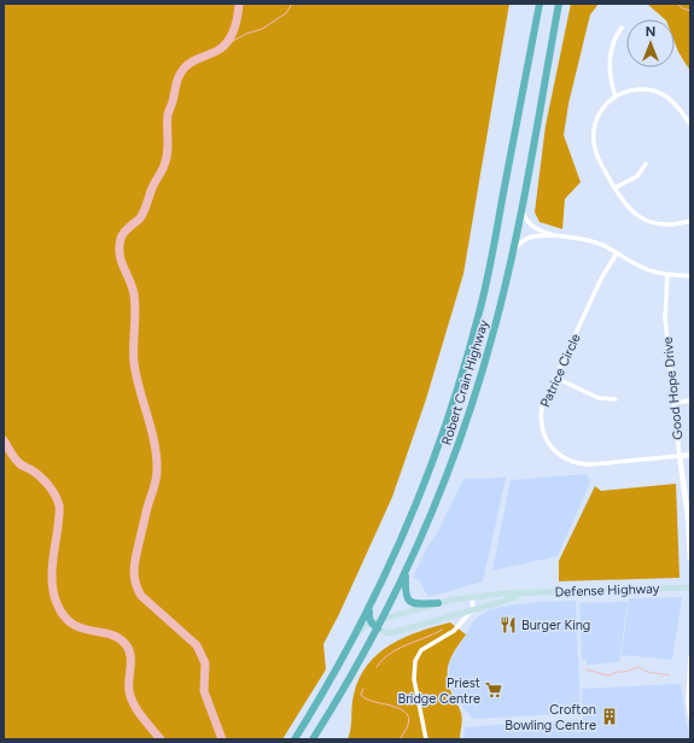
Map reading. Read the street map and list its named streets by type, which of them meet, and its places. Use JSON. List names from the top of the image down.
{
  "streets": {
    "highway": ["Robert Crain Highway"],
    "main road": ["Defense Highway"],
    "street": ["Patrice Circle", "Good Hope Drive"]
  },
  "crossings": [
    ["Patrice Circle", "Good Hope Drive"],
    ["Robert Crain Highway", "Defense Highway"]
  ],
  "places": {
    "restaurant": ["Burger King"],
    "supermarket": ["Priest Bridge Centre"],
    "building": ["Crofton Bowling Centre"]
  },
  "north": "top"
}
